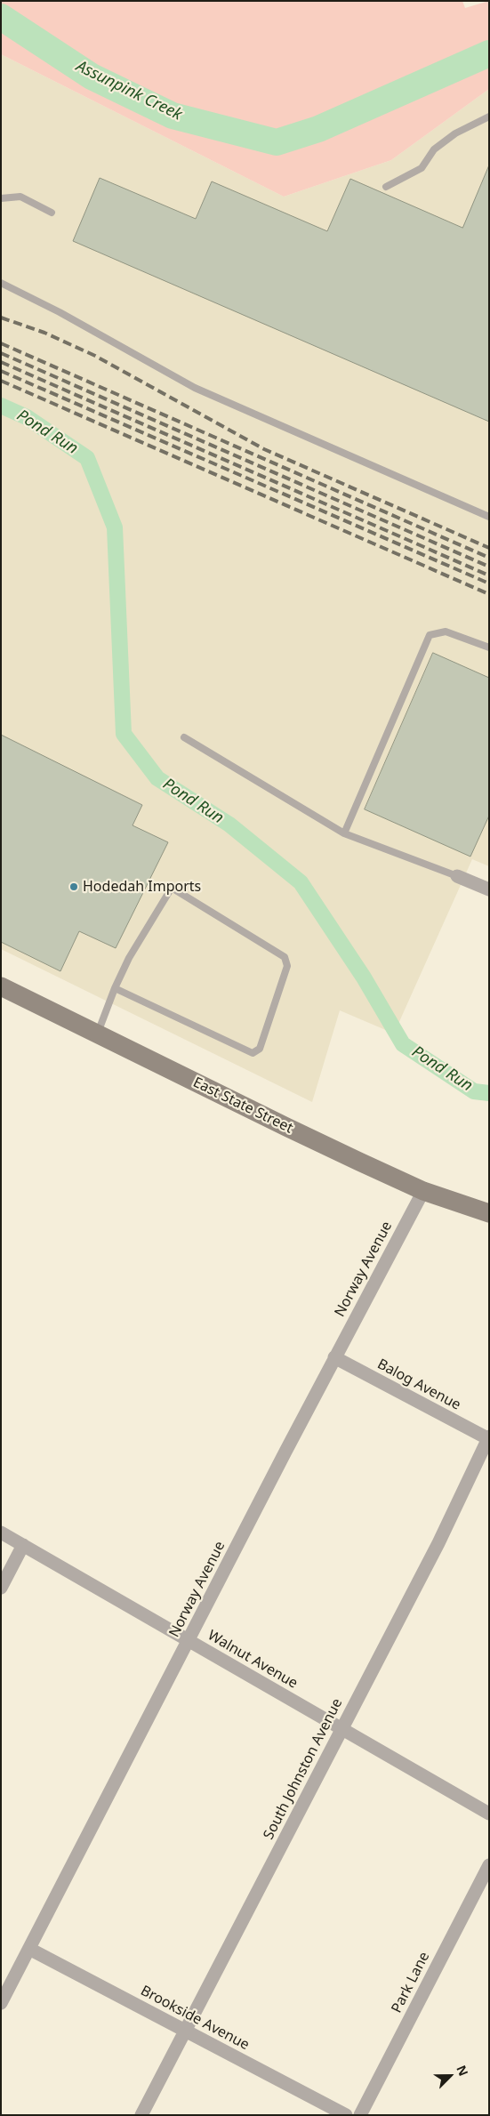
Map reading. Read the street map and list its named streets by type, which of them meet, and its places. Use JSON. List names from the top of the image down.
{
  "streets": {
    "street": [
      "East State Street",
      "Norway Avenue",
      "Balog Avenue",
      "Walnut Avenue",
      "South Johnston Avenue",
      "Park Lane",
      "Brookside Avenue"
    ]
  },
  "crossings": [
    ["East State Street", "Norway Avenue"],
    ["Norway Avenue", "Balog Avenue"],
    ["Norway Avenue", "Walnut Avenue"],
    ["Norway Avenue", "Brookside Avenue"],
    ["Balog Avenue", "South Johnston Avenue"],
    ["Walnut Avenue", "South Johnston Avenue"],
    ["South Johnston Avenue", "Brookside Avenue"]
  ],
  "water": ["Assunpink Creek", "Pond Run"],
  "places": ["Hodedah Imports"],
  "north": "top right"
}
